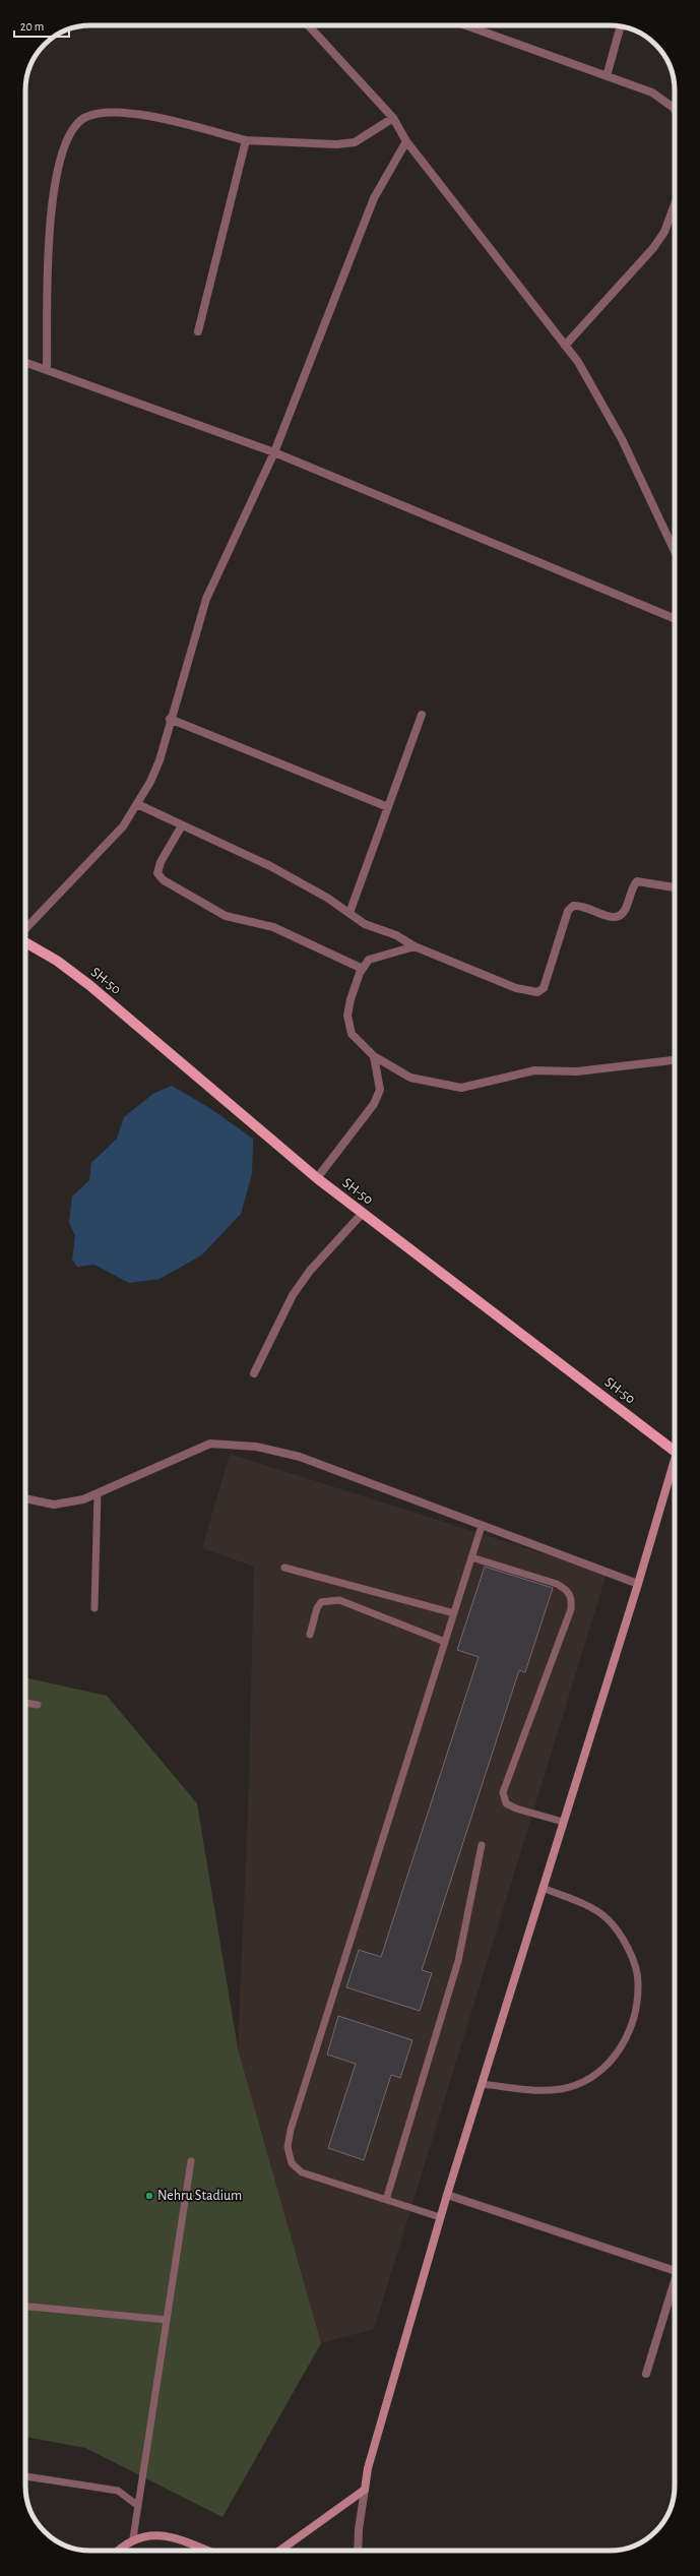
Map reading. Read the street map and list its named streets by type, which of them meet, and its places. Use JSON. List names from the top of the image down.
{
  "streets": {
    "main road": ["SH-50"]
  },
  "places": ["Nehru Stadium"],
  "scale_bar": "20 m"
}
